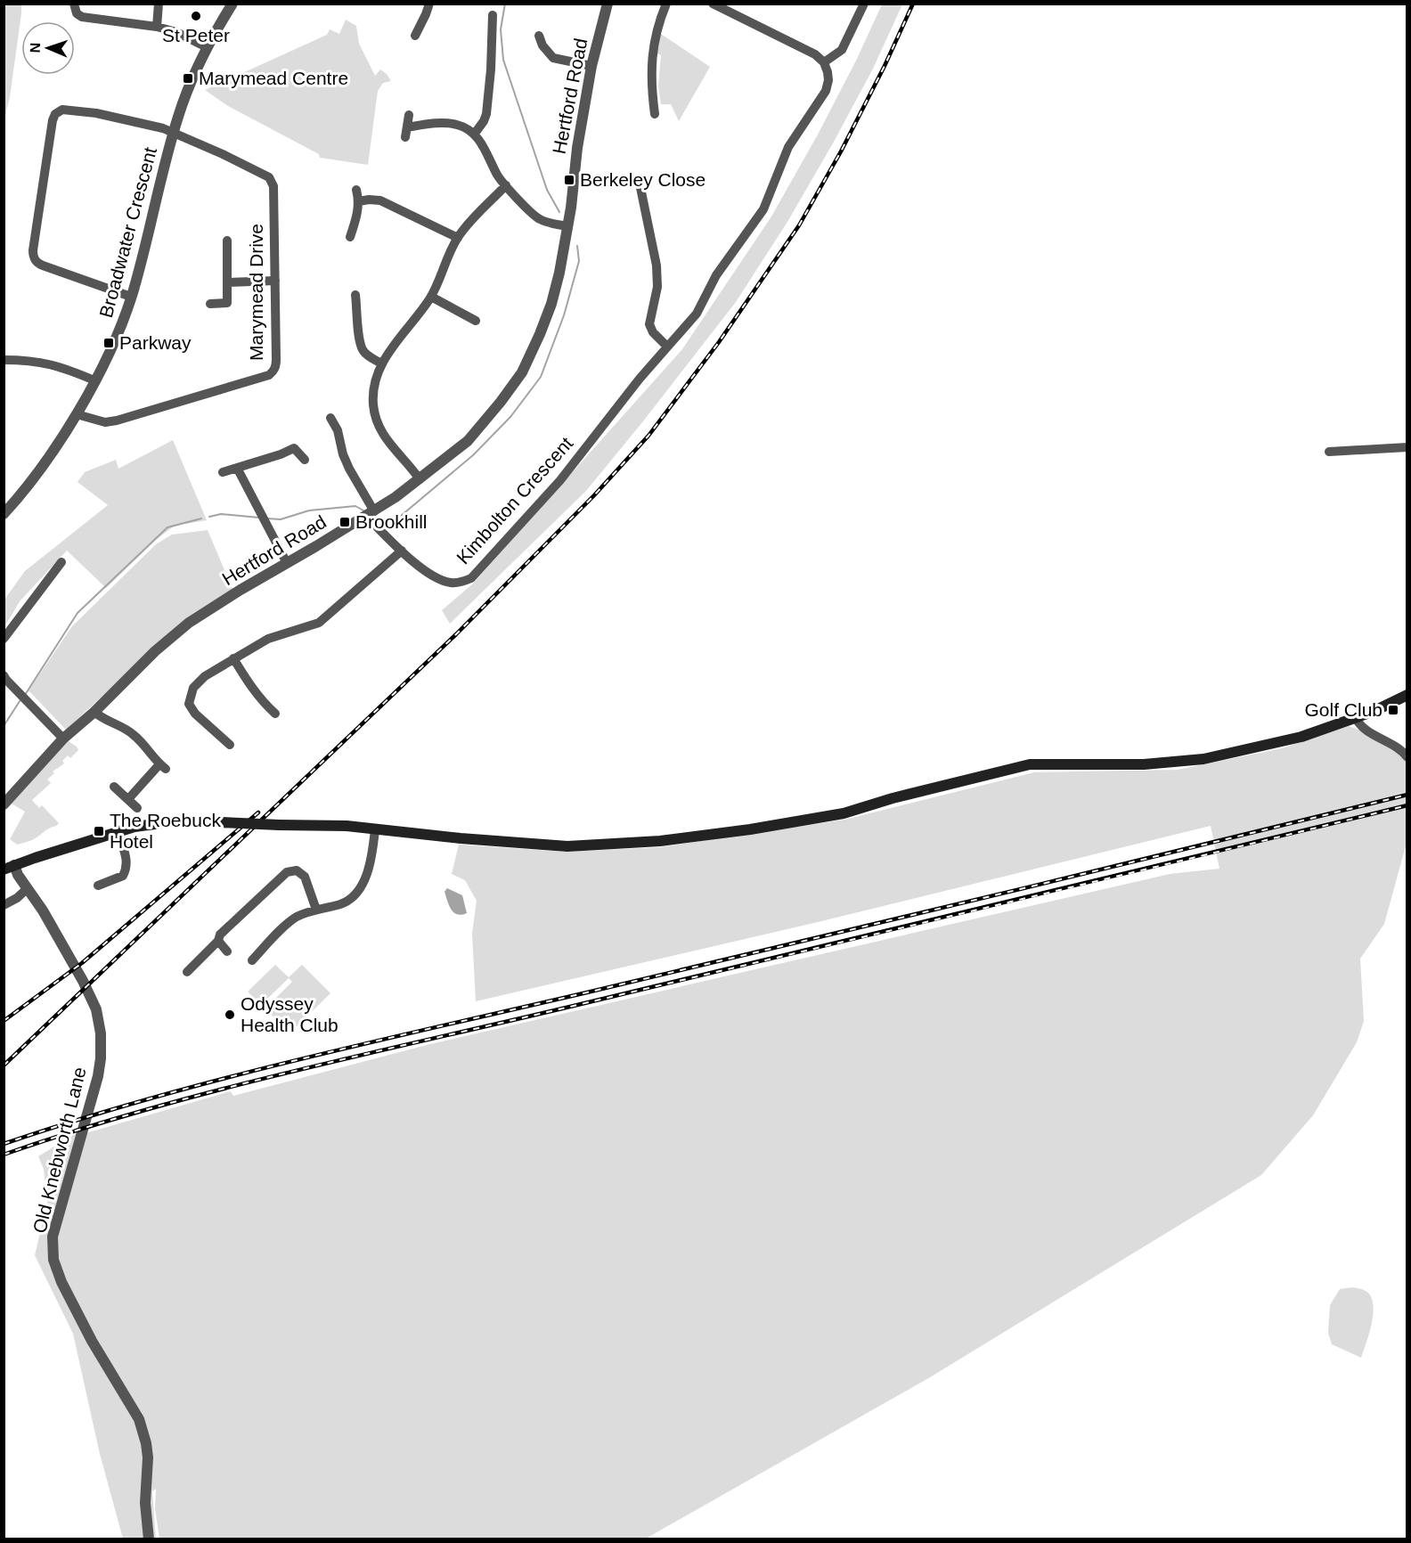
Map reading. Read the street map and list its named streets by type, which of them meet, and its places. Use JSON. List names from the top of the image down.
{
  "streets": {
    "street": [
      "Hertford Road",
      "Broadwater Crescent",
      "Marymead Drive",
      "Kimbolton Crescent",
      "Old Knebworth Lane"
    ]
  },
  "crossings": [
    ["Hertford Road", "Kimbolton Crescent"],
    ["Broadwater Crescent", "Marymead Drive"]
  ],
  "places": {
    "other": ["St Peter", "Odyssey Health Club"],
    "transit": [
      "Marymead Centre",
      "Berkeley Close",
      "Parkway",
      "Brookhill",
      "Golf Club",
      "The Roebuck Hotel"
    ]
  },
  "north": "left"
}
